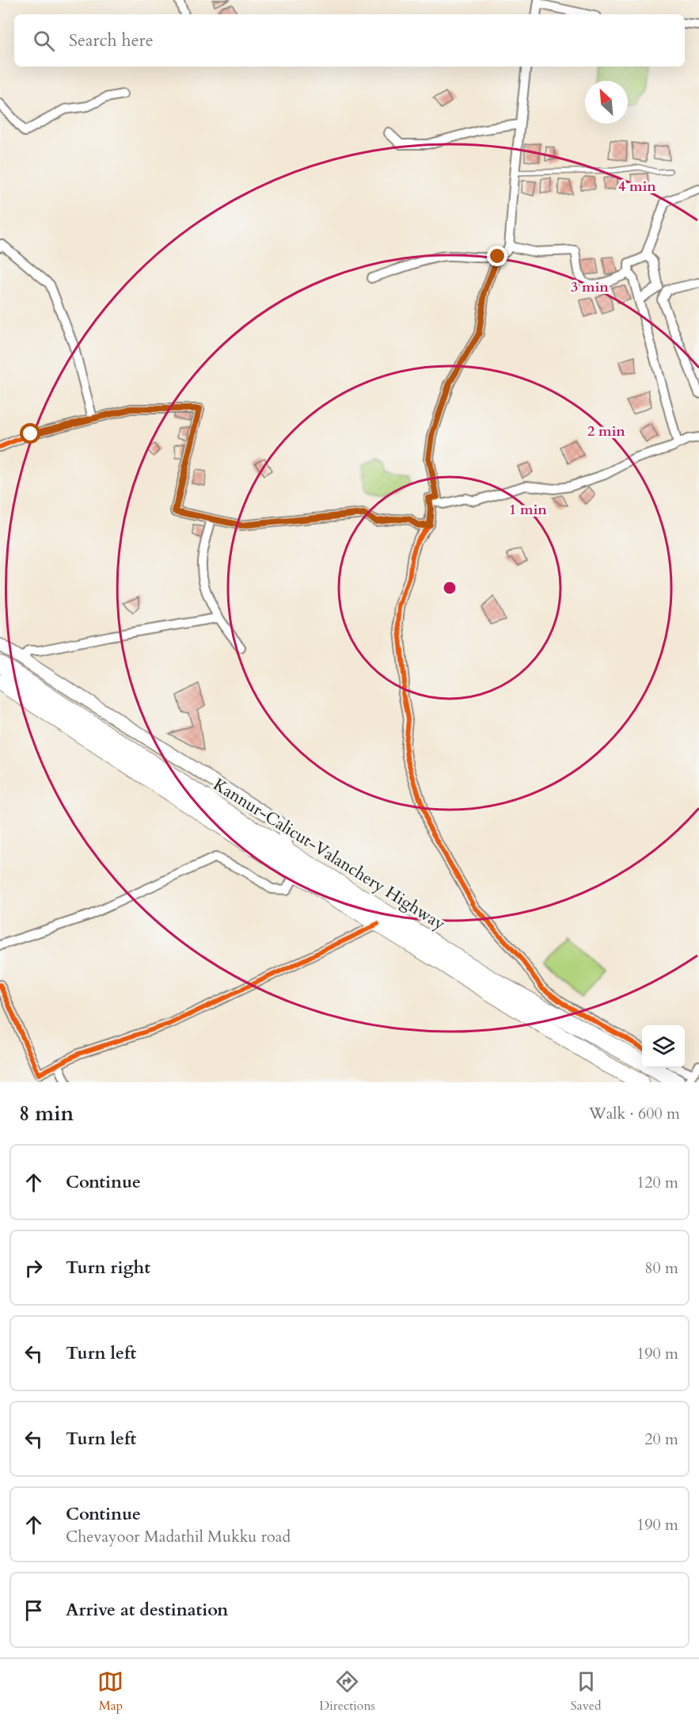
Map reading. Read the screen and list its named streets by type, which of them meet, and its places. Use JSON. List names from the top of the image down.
{
  "streets": {
    "highway": ["Kannur-Calicut-Valanchery Highway"]
  },
  "north": "top left",
  "page": {
    "search": "Search here",
    "heading": ["8 min", "Walk · 600 m"],
    "list": [
      ["Continue", "120 m"],
      ["Turn right", "80 m"],
      ["Turn left", "190 m"],
      ["Turn left", "20 m"],
      ["Continue", "Chevayoor Madathil Mukku road", "190 m"],
      "Arrive at destination"
    ],
    "nav": ["Map", "Directions", "Saved"]
  },
  "rings": [
    "4 min",
    "3 min",
    "2 min",
    "1 min"
  ]
}
